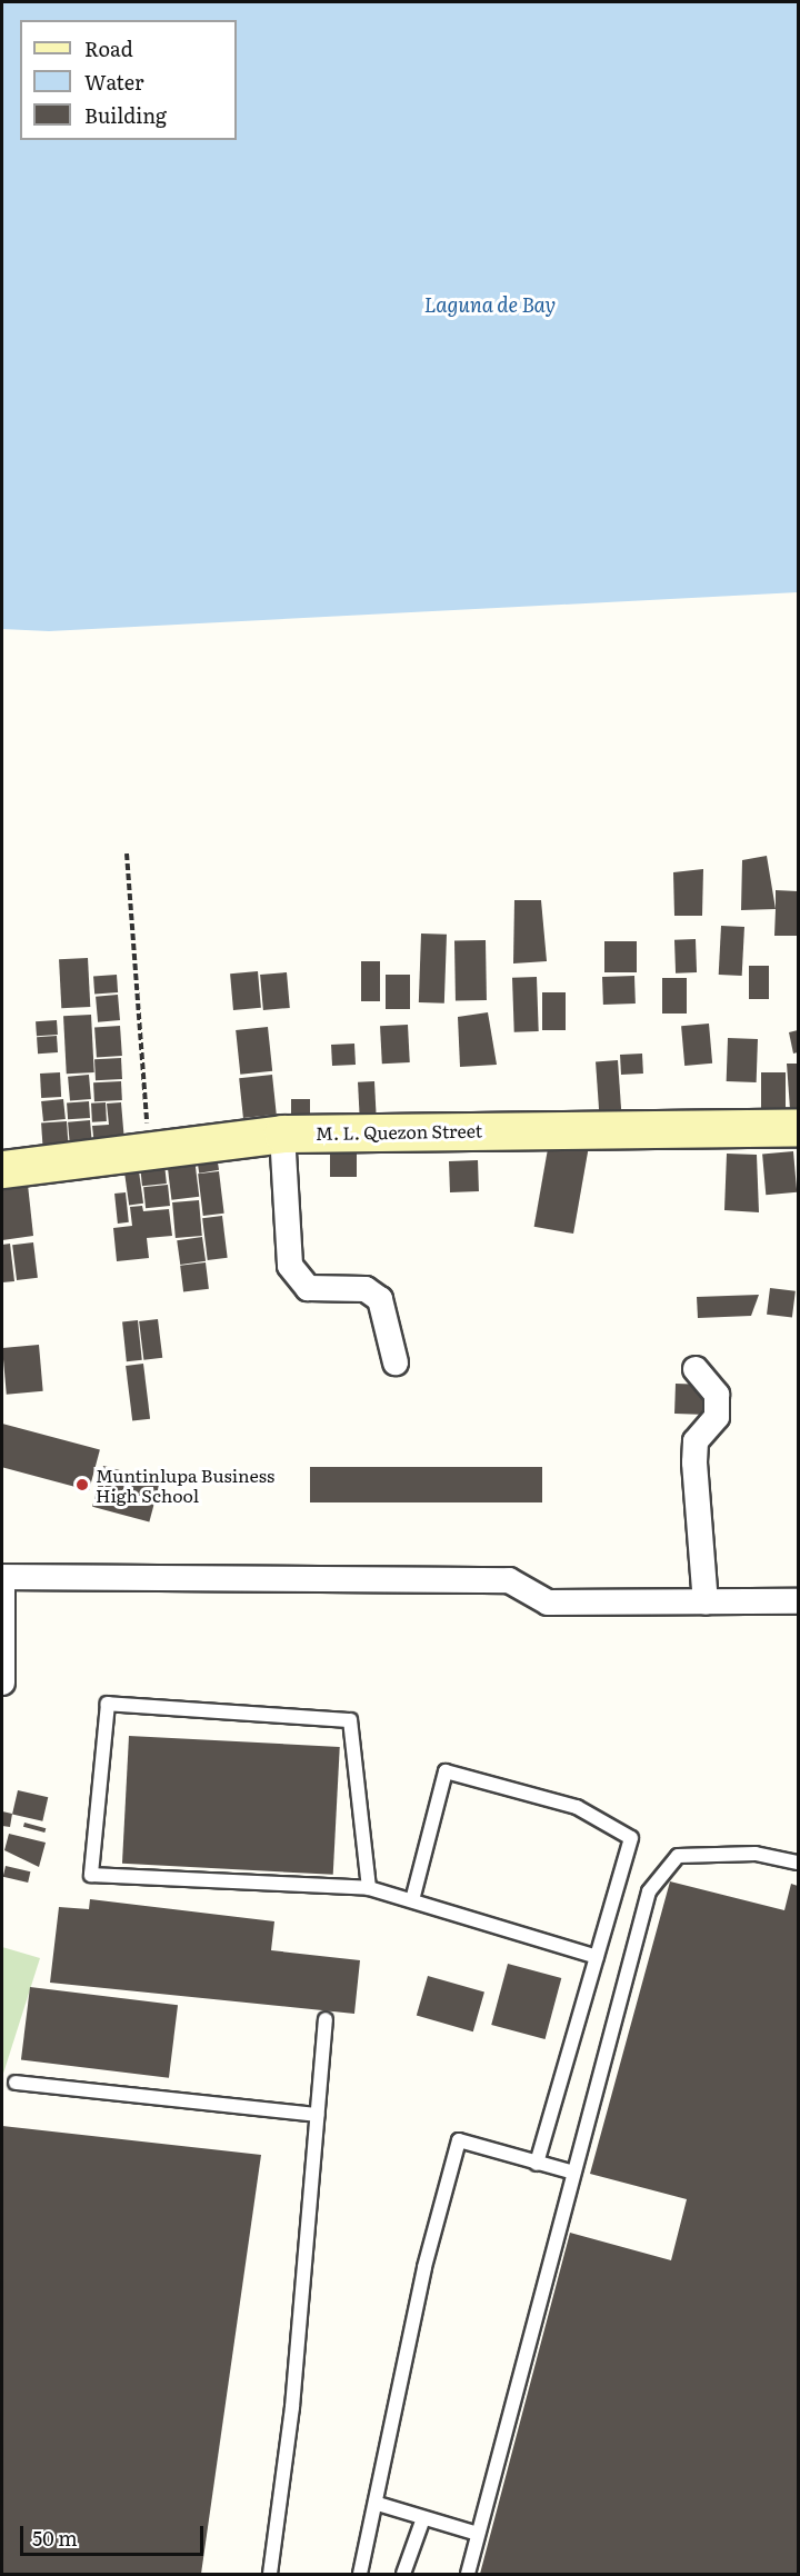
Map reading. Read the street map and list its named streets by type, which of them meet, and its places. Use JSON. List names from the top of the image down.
{
  "streets": {
    "main road": ["M. L. Quezon Street"]
  },
  "water": ["Laguna de Bay"],
  "places": ["Muntinlupa Business High School"],
  "legend": ["Road", "Water", "Building"],
  "scale_bar": "50 m"
}
